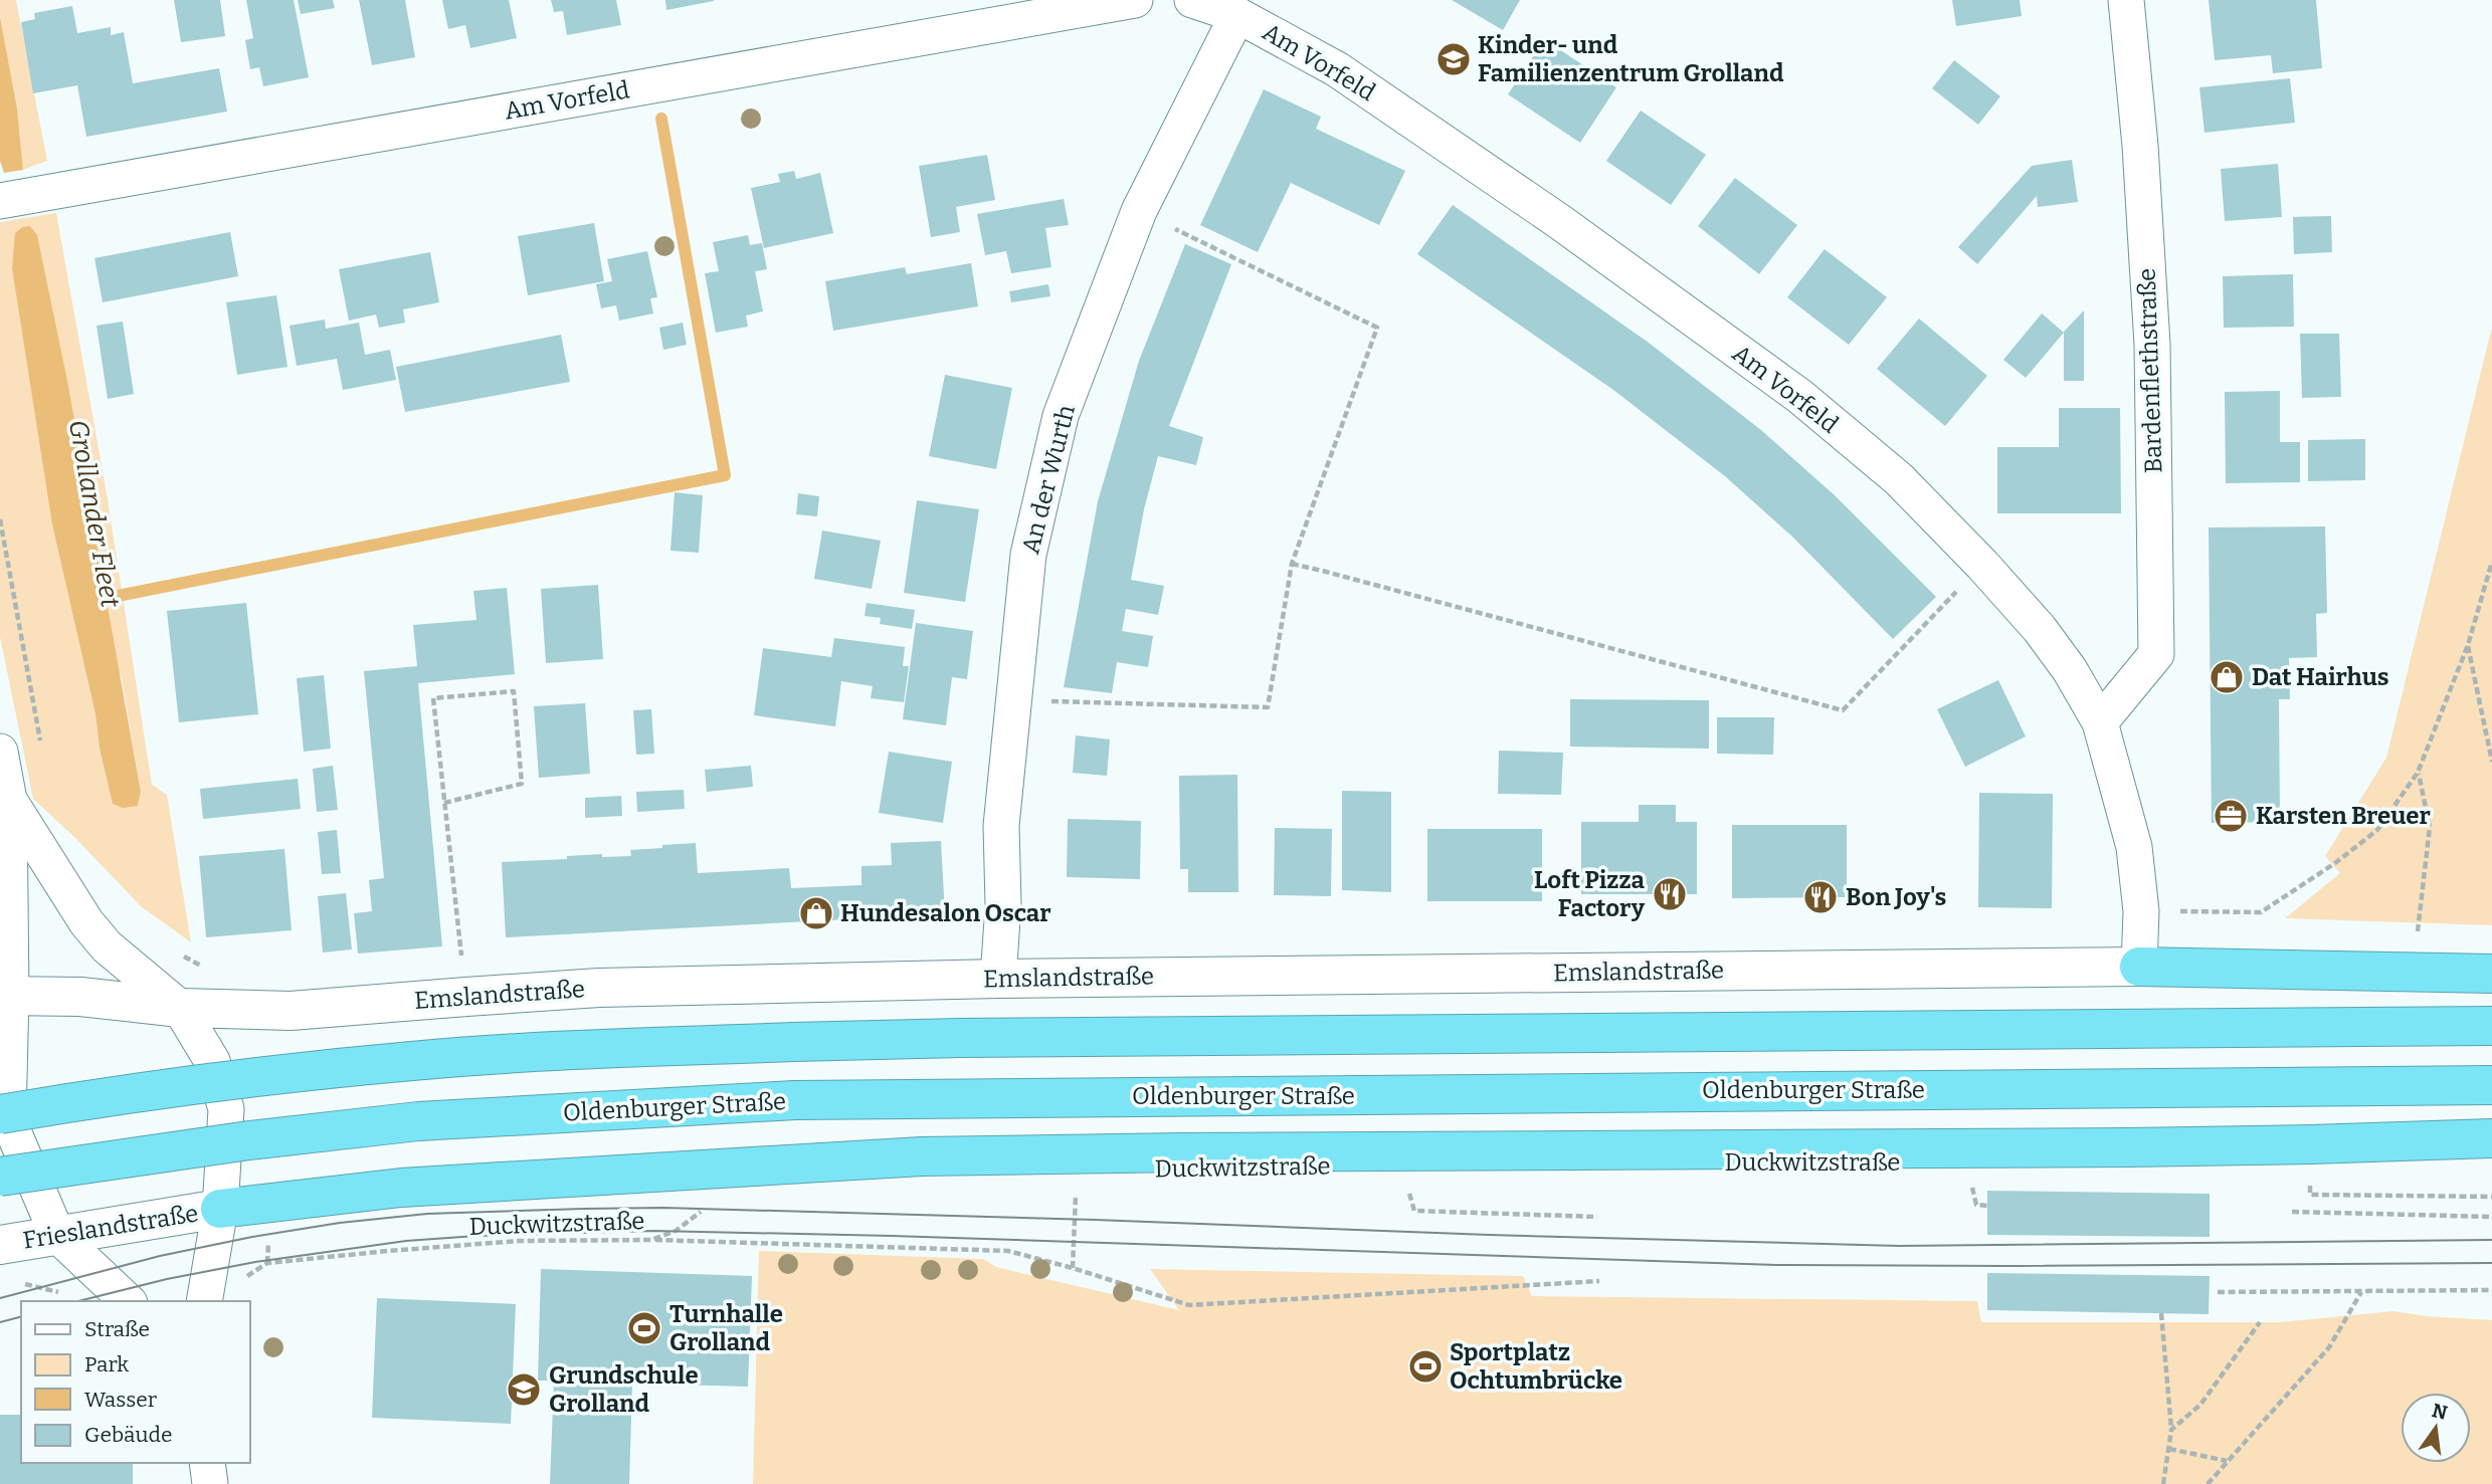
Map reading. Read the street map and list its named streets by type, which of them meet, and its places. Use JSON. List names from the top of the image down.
{
  "streets": {
    "highway": ["Oldenburger Straße"],
    "street": [
      "Am Vorfeld",
      "Bardenflethstraße",
      "An der Wurth",
      "Emslandstraße",
      "Frieslandstraße"
    ],
    "path": ["Duckwitzstraße"]
  },
  "crossings": [
    ["Am Vorfeld", "Bardenflethstraße"],
    ["Am Vorfeld", "An der Wurth"],
    ["Am Vorfeld", "Emslandstraße"],
    ["An der Wurth", "Emslandstraße"]
  ],
  "water": ["Grollander Fleet"],
  "places": {
    "school or university": ["Kinder- und Familienzentrum Grolland", "Grundschule Grolland"],
    "shop": ["Dat Hairhus", "Hundesalon Oscar"],
    "office": ["Karsten Breuer"],
    "restaurant": ["Loft Pizza Factory", "Bon Joy's"],
    "sports": ["Turnhalle Grolland", "Sportplatz Ochtumbrücke"]
  },
  "legend": [
    "Straße",
    "Park",
    "Wasser",
    "Gebäude"
  ],
  "north": "top"
}
